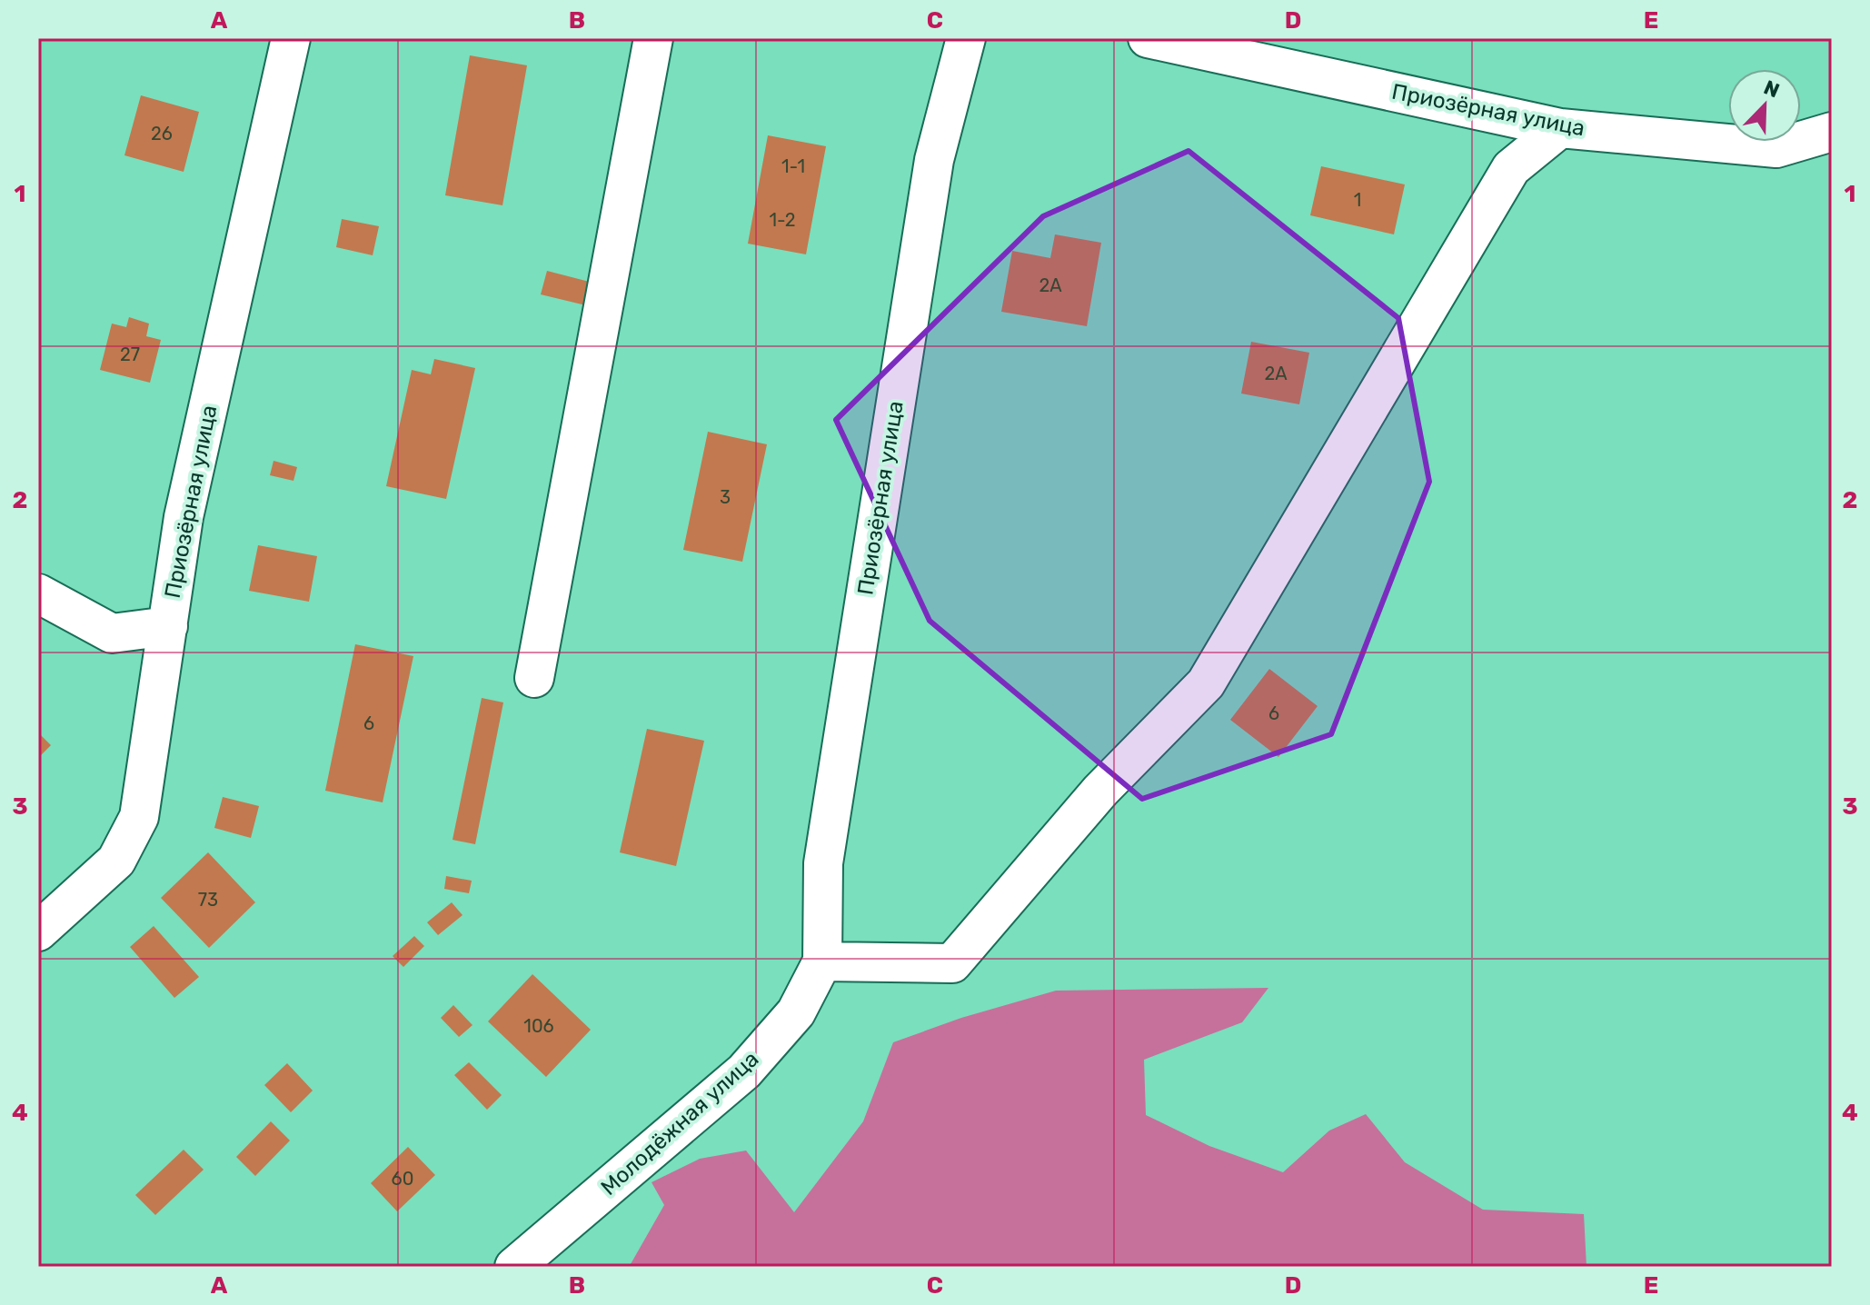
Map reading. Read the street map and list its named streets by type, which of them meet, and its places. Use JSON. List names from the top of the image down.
{
  "streets": {
    "street": ["Приозёрная улица", "Молодёжная улица"]
  },
  "crossings": [
    ["Приозёрная улица", "Молодёжная улица"]
  ],
  "house_numbers": [
    "26",
    "1-1",
    "1",
    "1-2",
    "2А",
    "27",
    "2А",
    "3",
    "6",
    "6",
    "73",
    "106",
    "60"
  ],
  "north": "top right",
  "grid": {
    "columns": [
      "A",
      "B",
      "C",
      "D",
      "E"
    ],
    "rows": [
      "1",
      "2",
      "3",
      "4"
    ]
  }
}
